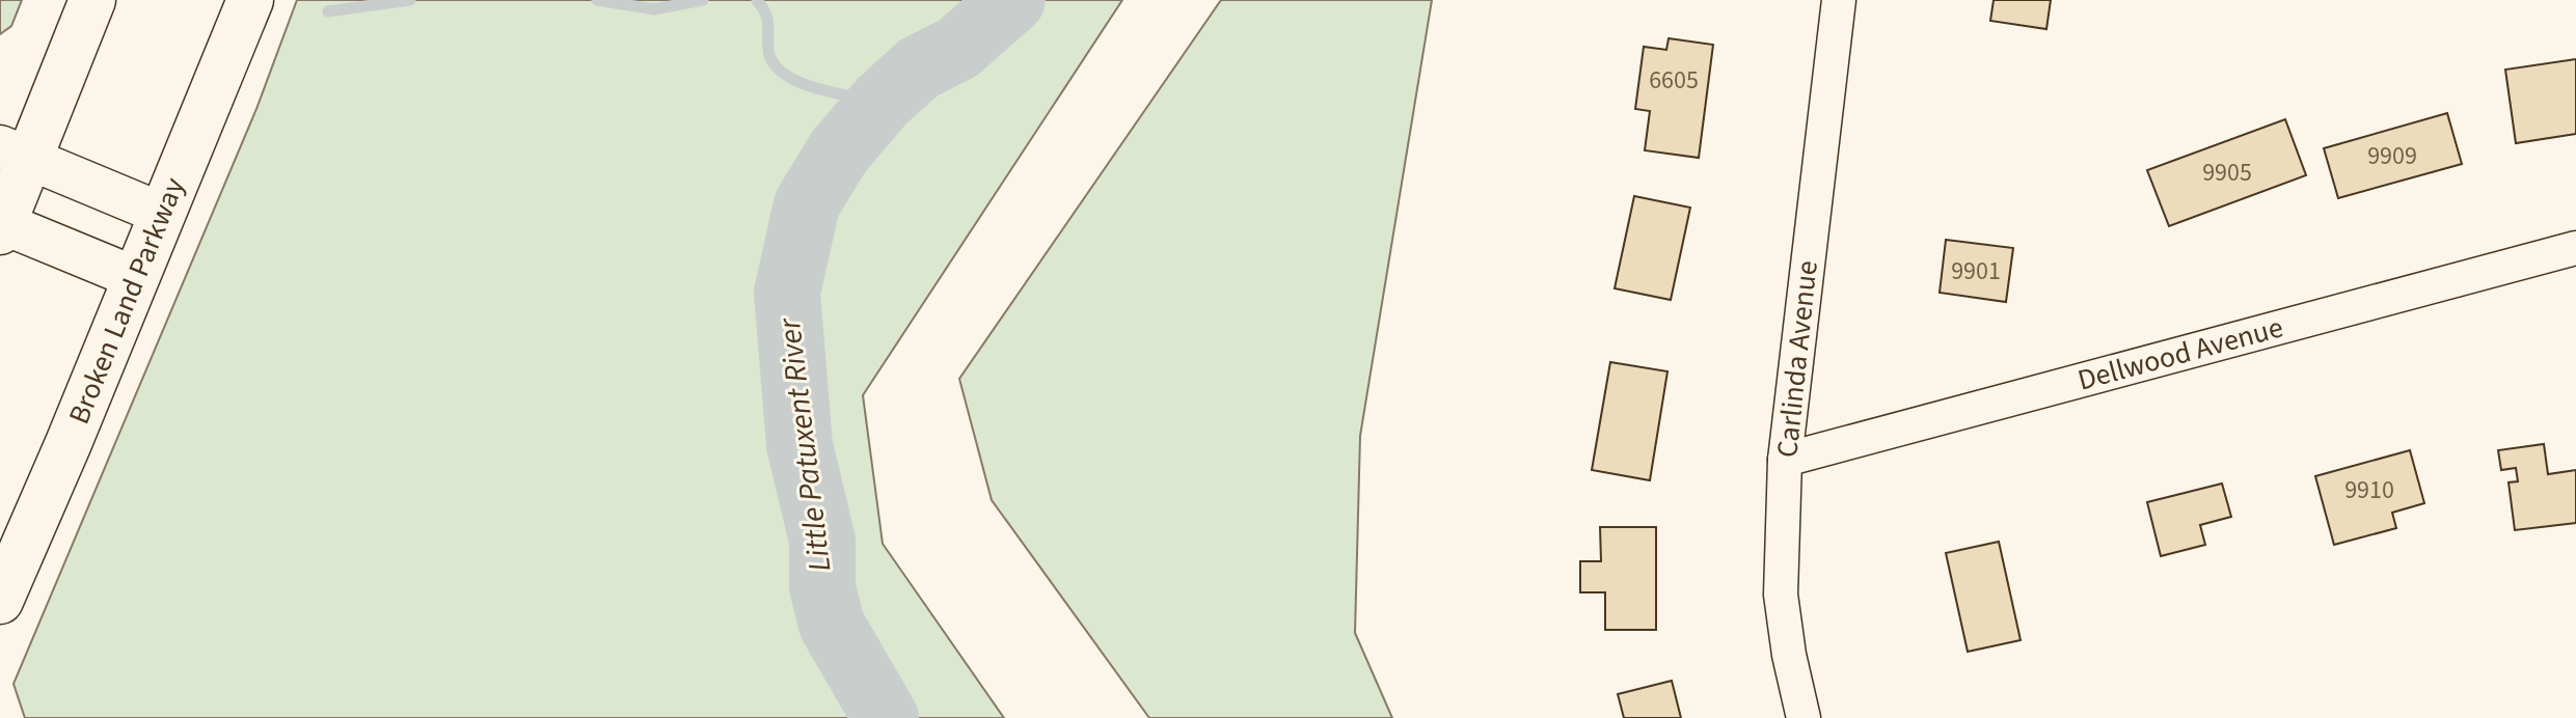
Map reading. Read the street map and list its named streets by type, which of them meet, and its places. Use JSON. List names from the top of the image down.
{
  "streets": {
    "main road": ["Broken Land Parkway"],
    "street": ["Dellwood Avenue", "Carlinda Avenue"]
  },
  "crossings": [
    ["Dellwood Avenue", "Carlinda Avenue"]
  ],
  "water": ["Little Patuxent River"],
  "house_numbers": [
    "6605",
    "9909",
    "9905",
    "9901",
    "9910"
  ]
}
